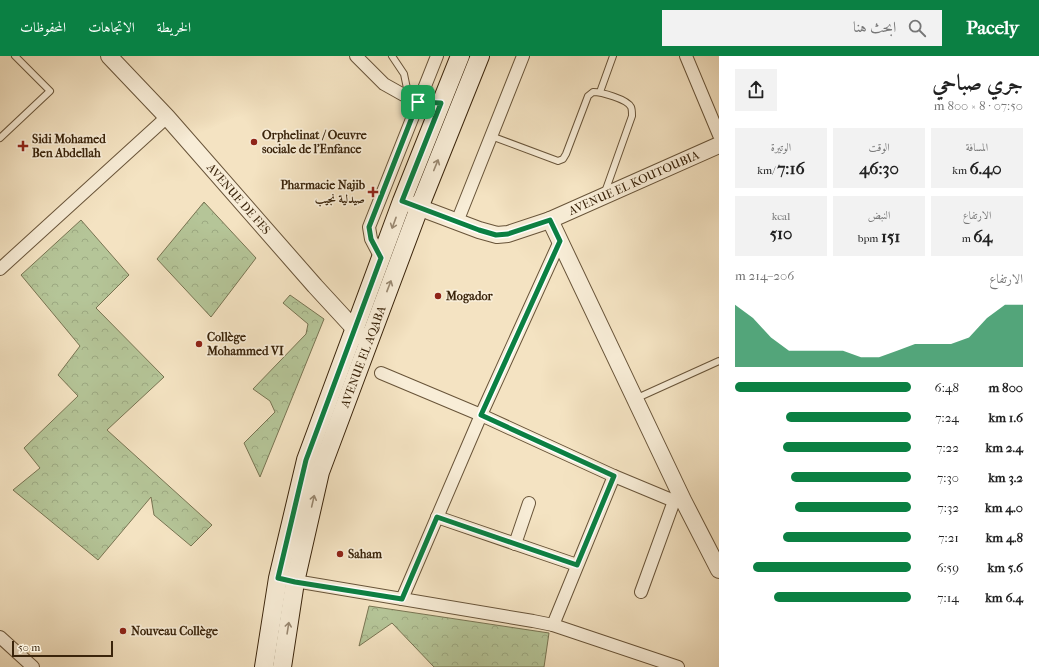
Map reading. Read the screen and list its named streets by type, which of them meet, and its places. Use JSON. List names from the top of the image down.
{
  "streets": {
    "main road": ["AVENUE EL AQABA"],
    "street": ["AVENUE EL KOUTOUBIA", "AVENUE DE FES"]
  },
  "crossings": [
    ["AVENUE EL KOUTOUBIA", "AVENUE EL AQABA"],
    ["AVENUE DE FES", "AVENUE EL AQABA"]
  ],
  "places": {
    "other": [
      "Orphelinat / Oeuvre sociale de l'Enfance",
      "Mogador",
      "Collège Mohammed VI",
      "Saham",
      "Nouveau Collège"
    ],
    "health": ["Sidi Mohamed Ben Abdellah", "Pharmacie Najib صيدلية نجيب"]
  },
  "scale_bar": "50 m",
  "page": {
    "header": "Pacely",
    "search": "ابحث هنا",
    "nav": ["الخريطة", "الاتجاهات", "المحفوظات"],
    "heading": ["جري صباحي", "07:50 · 8 × 800 m"],
    "stats": [
      ["المسافة", "6.40 km"],
      ["الوقت", "46:30"],
      ["الوتيرة", "7:16 /km"],
      ["الارتفاع", "64 m"],
      ["النبض", "151 bpm"],
      ["kcal", "510"]
    ],
    "chart": ["الارتفاع", "206–214 m"],
    "list": [
      {
        "name": "800 m",
        "note": "6:48"
      },
      {
        "name": "1.6 km",
        "note": "7:24"
      },
      {
        "name": "2.4 km",
        "note": "7:22"
      },
      {
        "name": "3.2 km",
        "note": "7:30"
      },
      {
        "name": "4.0 km",
        "note": "7:32"
      },
      {
        "name": "4.8 km",
        "note": "7:21"
      },
      {
        "name": "5.6 km",
        "note": "6:59"
      },
      {
        "name": "6.4 km",
        "note": "7:14"
      }
    ],
    "scale": "50 m"
  }
}
